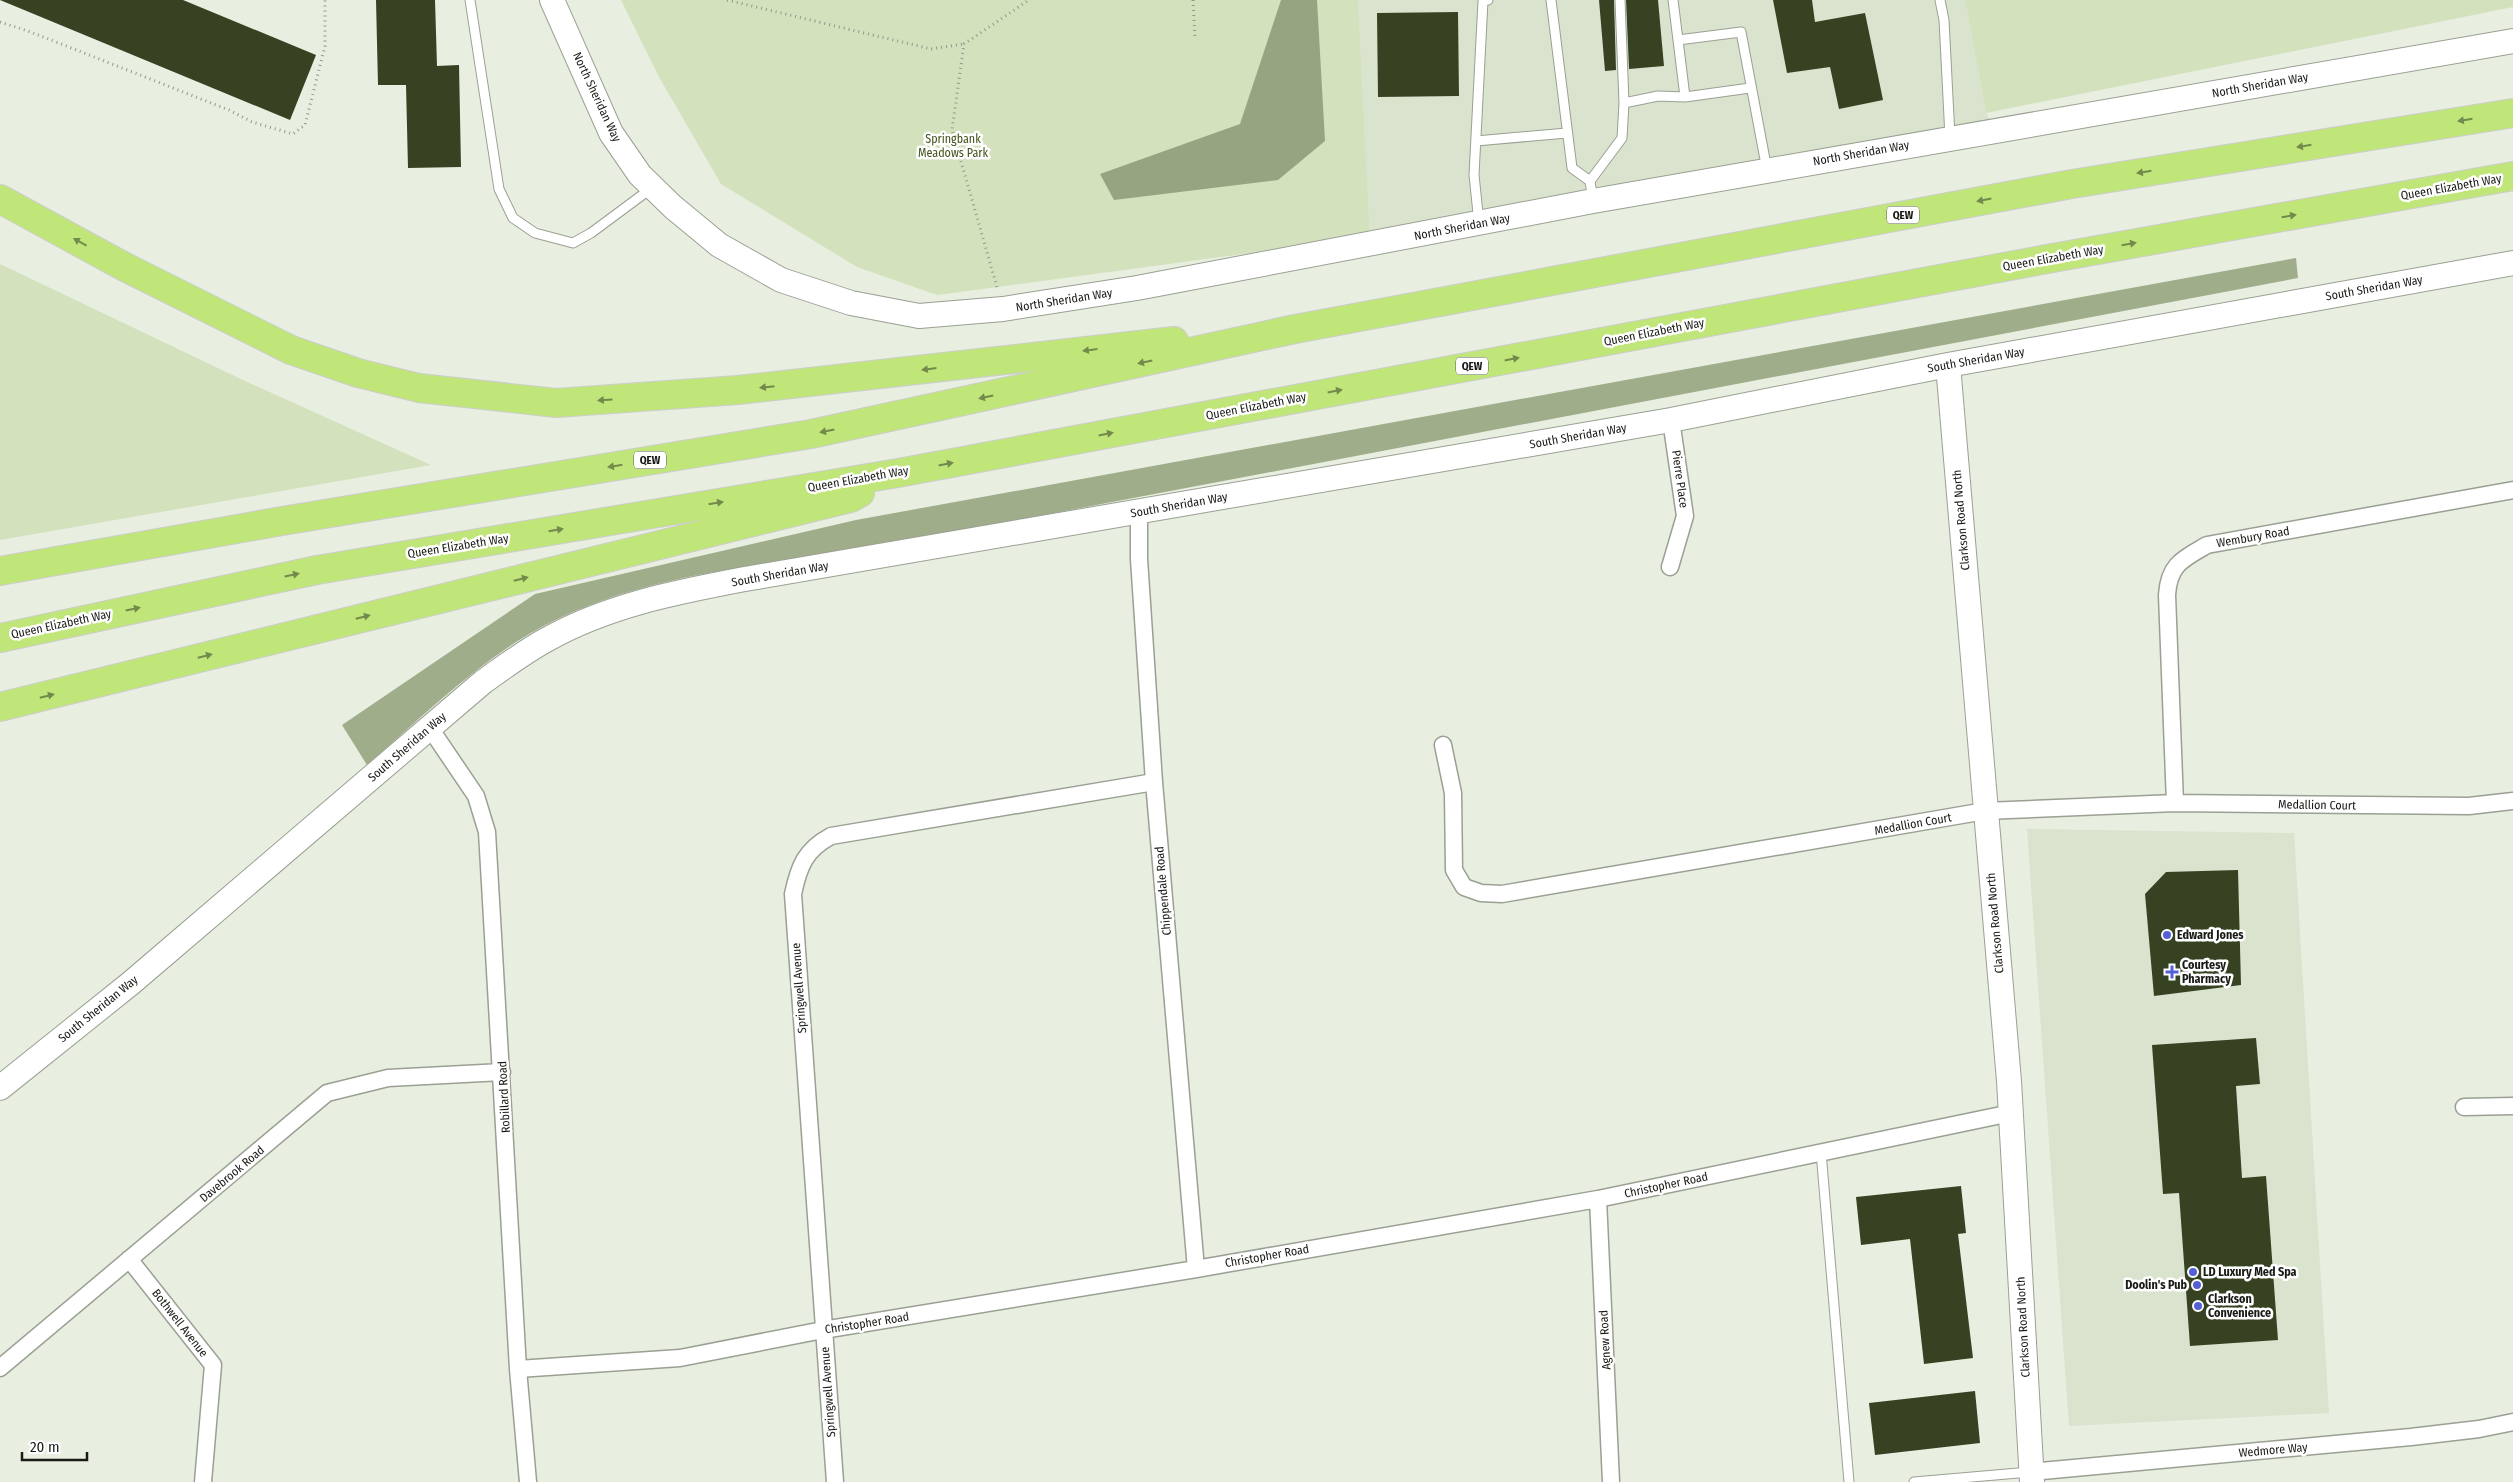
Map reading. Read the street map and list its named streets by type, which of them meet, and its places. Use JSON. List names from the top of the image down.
{
  "streets": {
    "highway": ["Queen Elizabeth Way", "QEW"],
    "street": [
      "North Sheridan Way",
      "South Sheridan Way",
      "Pierre Place",
      "Clarkson Road North",
      "Wembury Road",
      "Medallion Court",
      "Chippendale Road",
      "Springwell Avenue",
      "Robillard Road",
      "Davebrook Road",
      "Christopher Road",
      "Bothwell Avenue",
      "Agnew Road",
      "Wedmore Way"
    ]
  },
  "crossings": [
    ["South Sheridan Way", "Pierre Place"],
    ["South Sheridan Way", "Clarkson Road North"],
    ["South Sheridan Way", "Chippendale Road"],
    ["South Sheridan Way", "Robillard Road"],
    ["Clarkson Road North", "Medallion Court"],
    ["Clarkson Road North", "Christopher Road"],
    ["Clarkson Road North", "Wedmore Way"],
    ["Wembury Road", "Medallion Court"],
    ["Chippendale Road", "Springwell Avenue"],
    ["Chippendale Road", "Christopher Road"],
    ["Springwell Avenue", "Christopher Road"],
    ["Robillard Road", "Davebrook Road"],
    ["Robillard Road", "Christopher Road"],
    ["Davebrook Road", "Bothwell Avenue"],
    ["Christopher Road", "Agnew Road"]
  ],
  "parks": ["Springbank Meadows Park"],
  "places": {
    "other": [
      "Edward Jones",
      "LD Luxury Med Spa",
      "Doolin's Pub",
      "Clarkson Convenience"
    ],
    "health": ["Courtesy Pharmacy"]
  },
  "scale_bar": "20 m"
}
